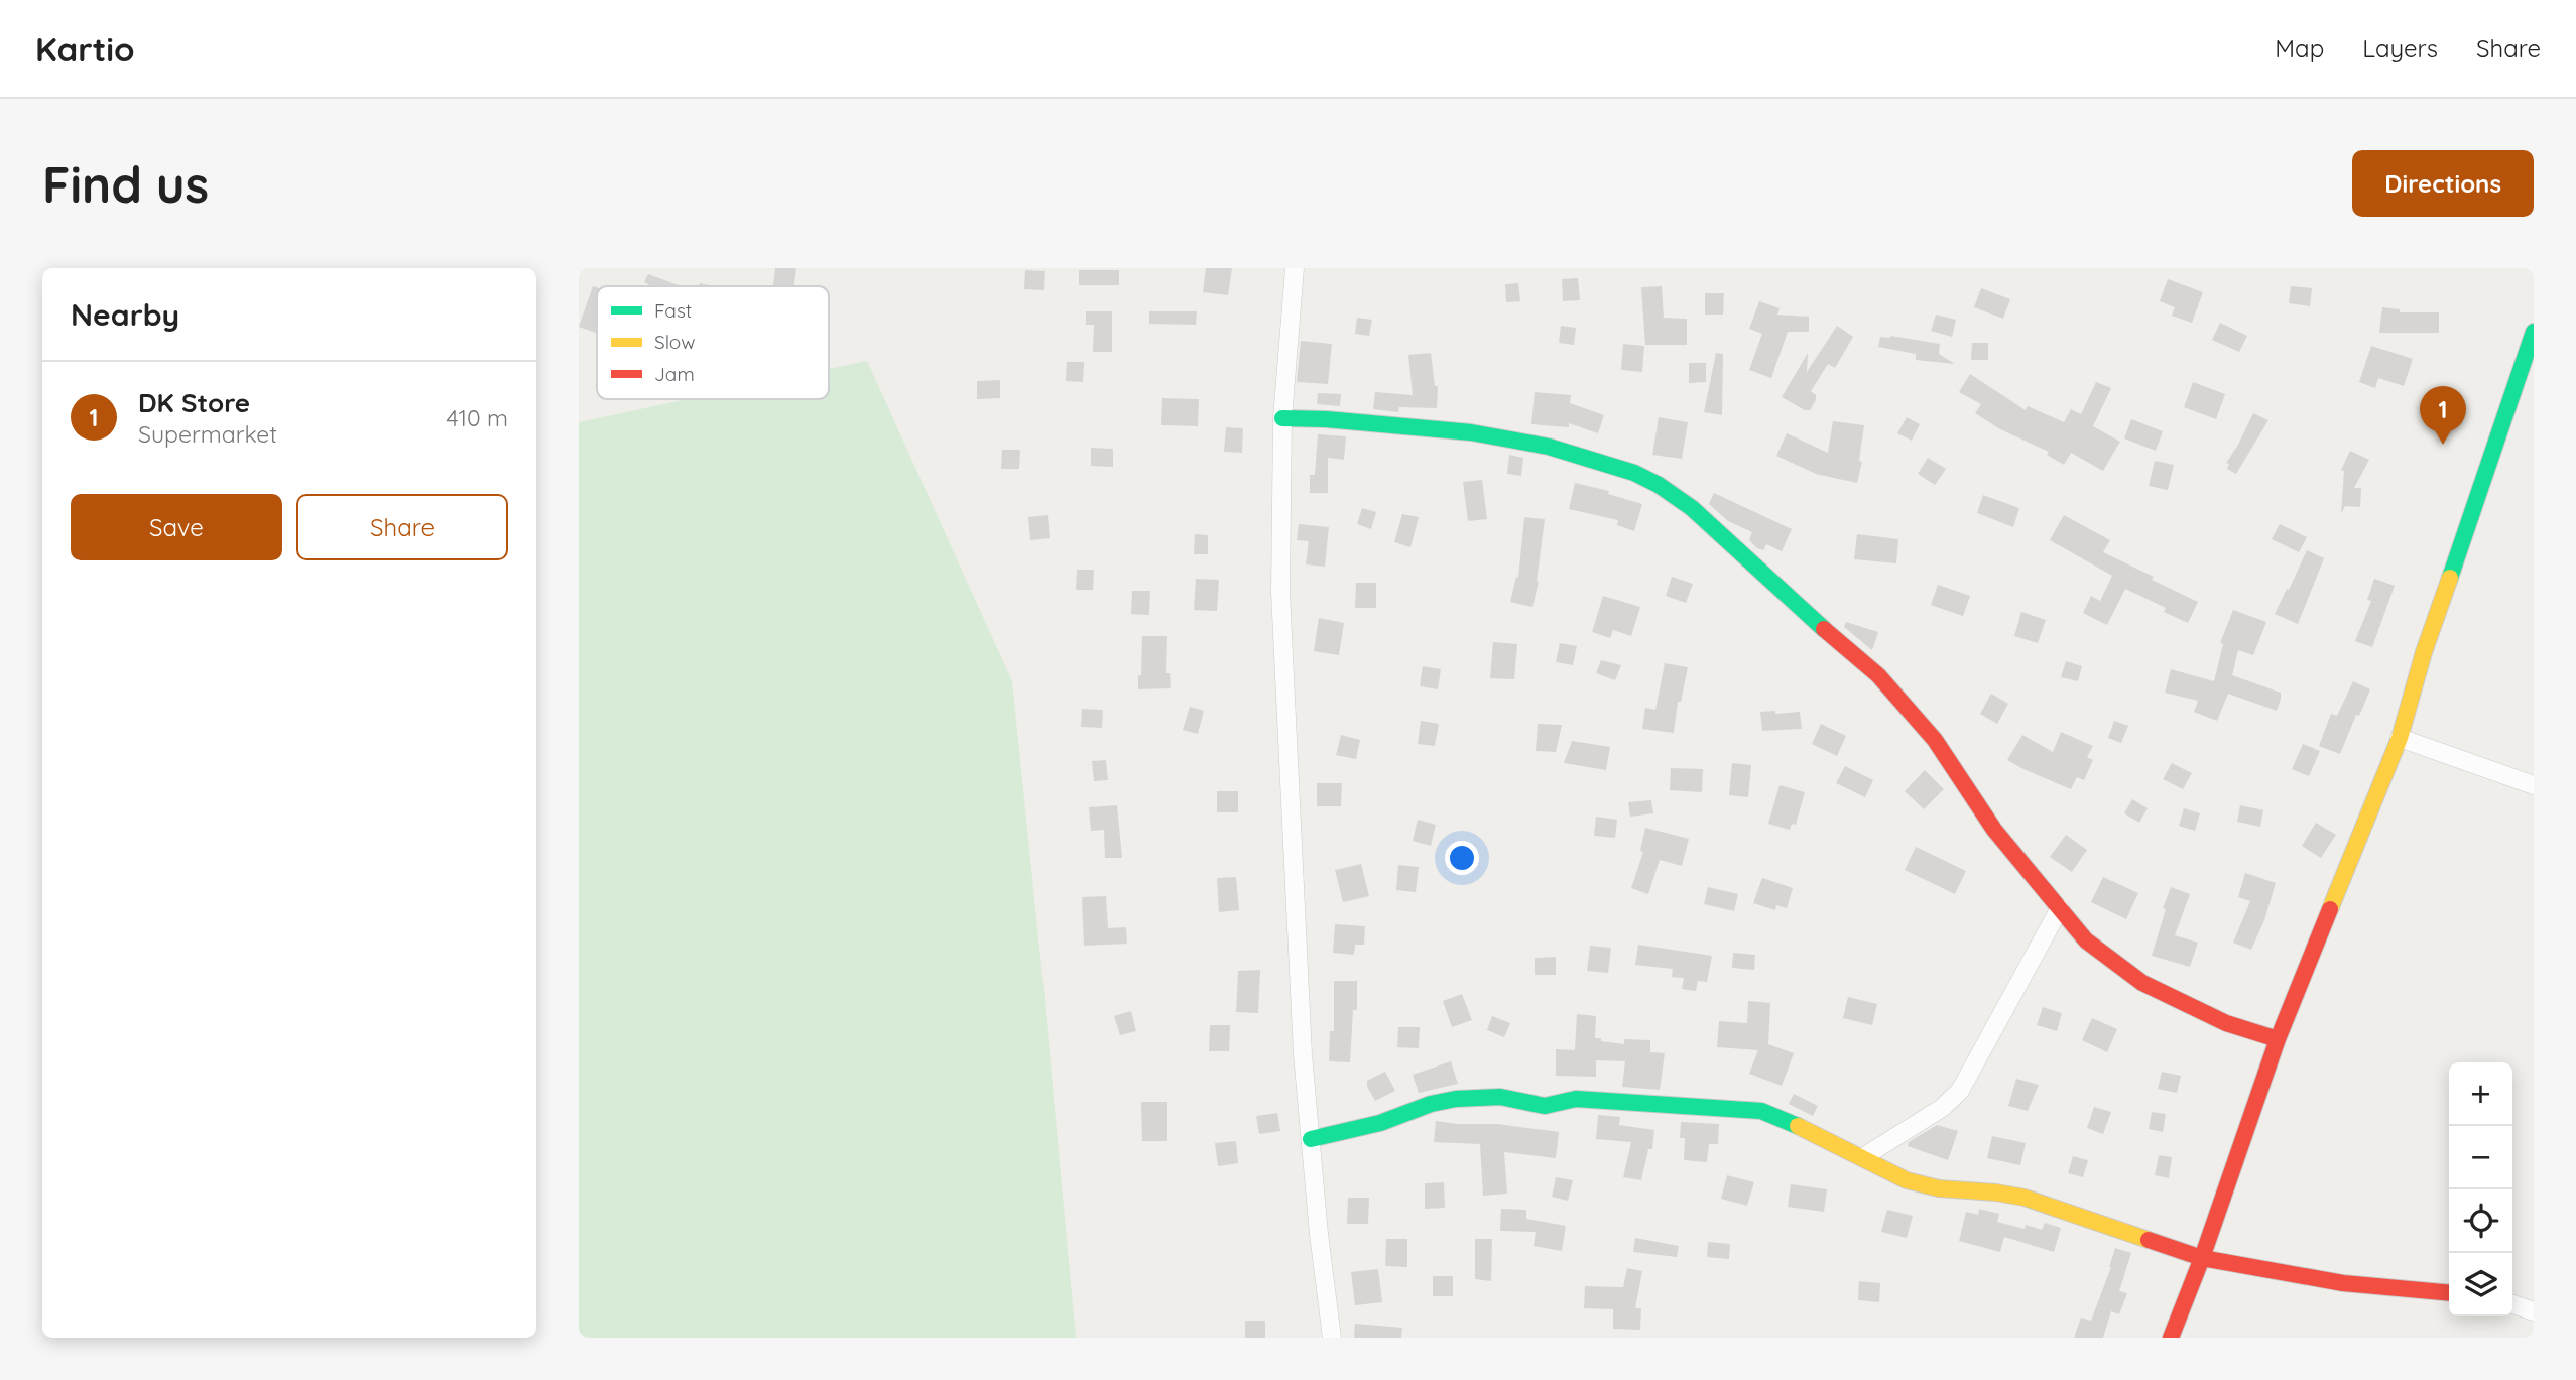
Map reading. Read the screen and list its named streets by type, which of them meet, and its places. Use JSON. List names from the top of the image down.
{
  "legend": ["Fast", "Slow", "Jam"],
  "page": {
    "header": "Kartio",
    "nav": ["Map", "Layers", "Share"],
    "buttons": [
      "Directions",
      ["Save", "Share"]
    ],
    "title": "Find us",
    "heading": "Nearby",
    "list": [
      {
        "mark": "1",
        "name": "DK Store",
        "note": "Supermarket",
        "value": "410 m"
      }
    ],
    "pins": "1",
    "map_buttons": ["+", "−"]
  }
}
